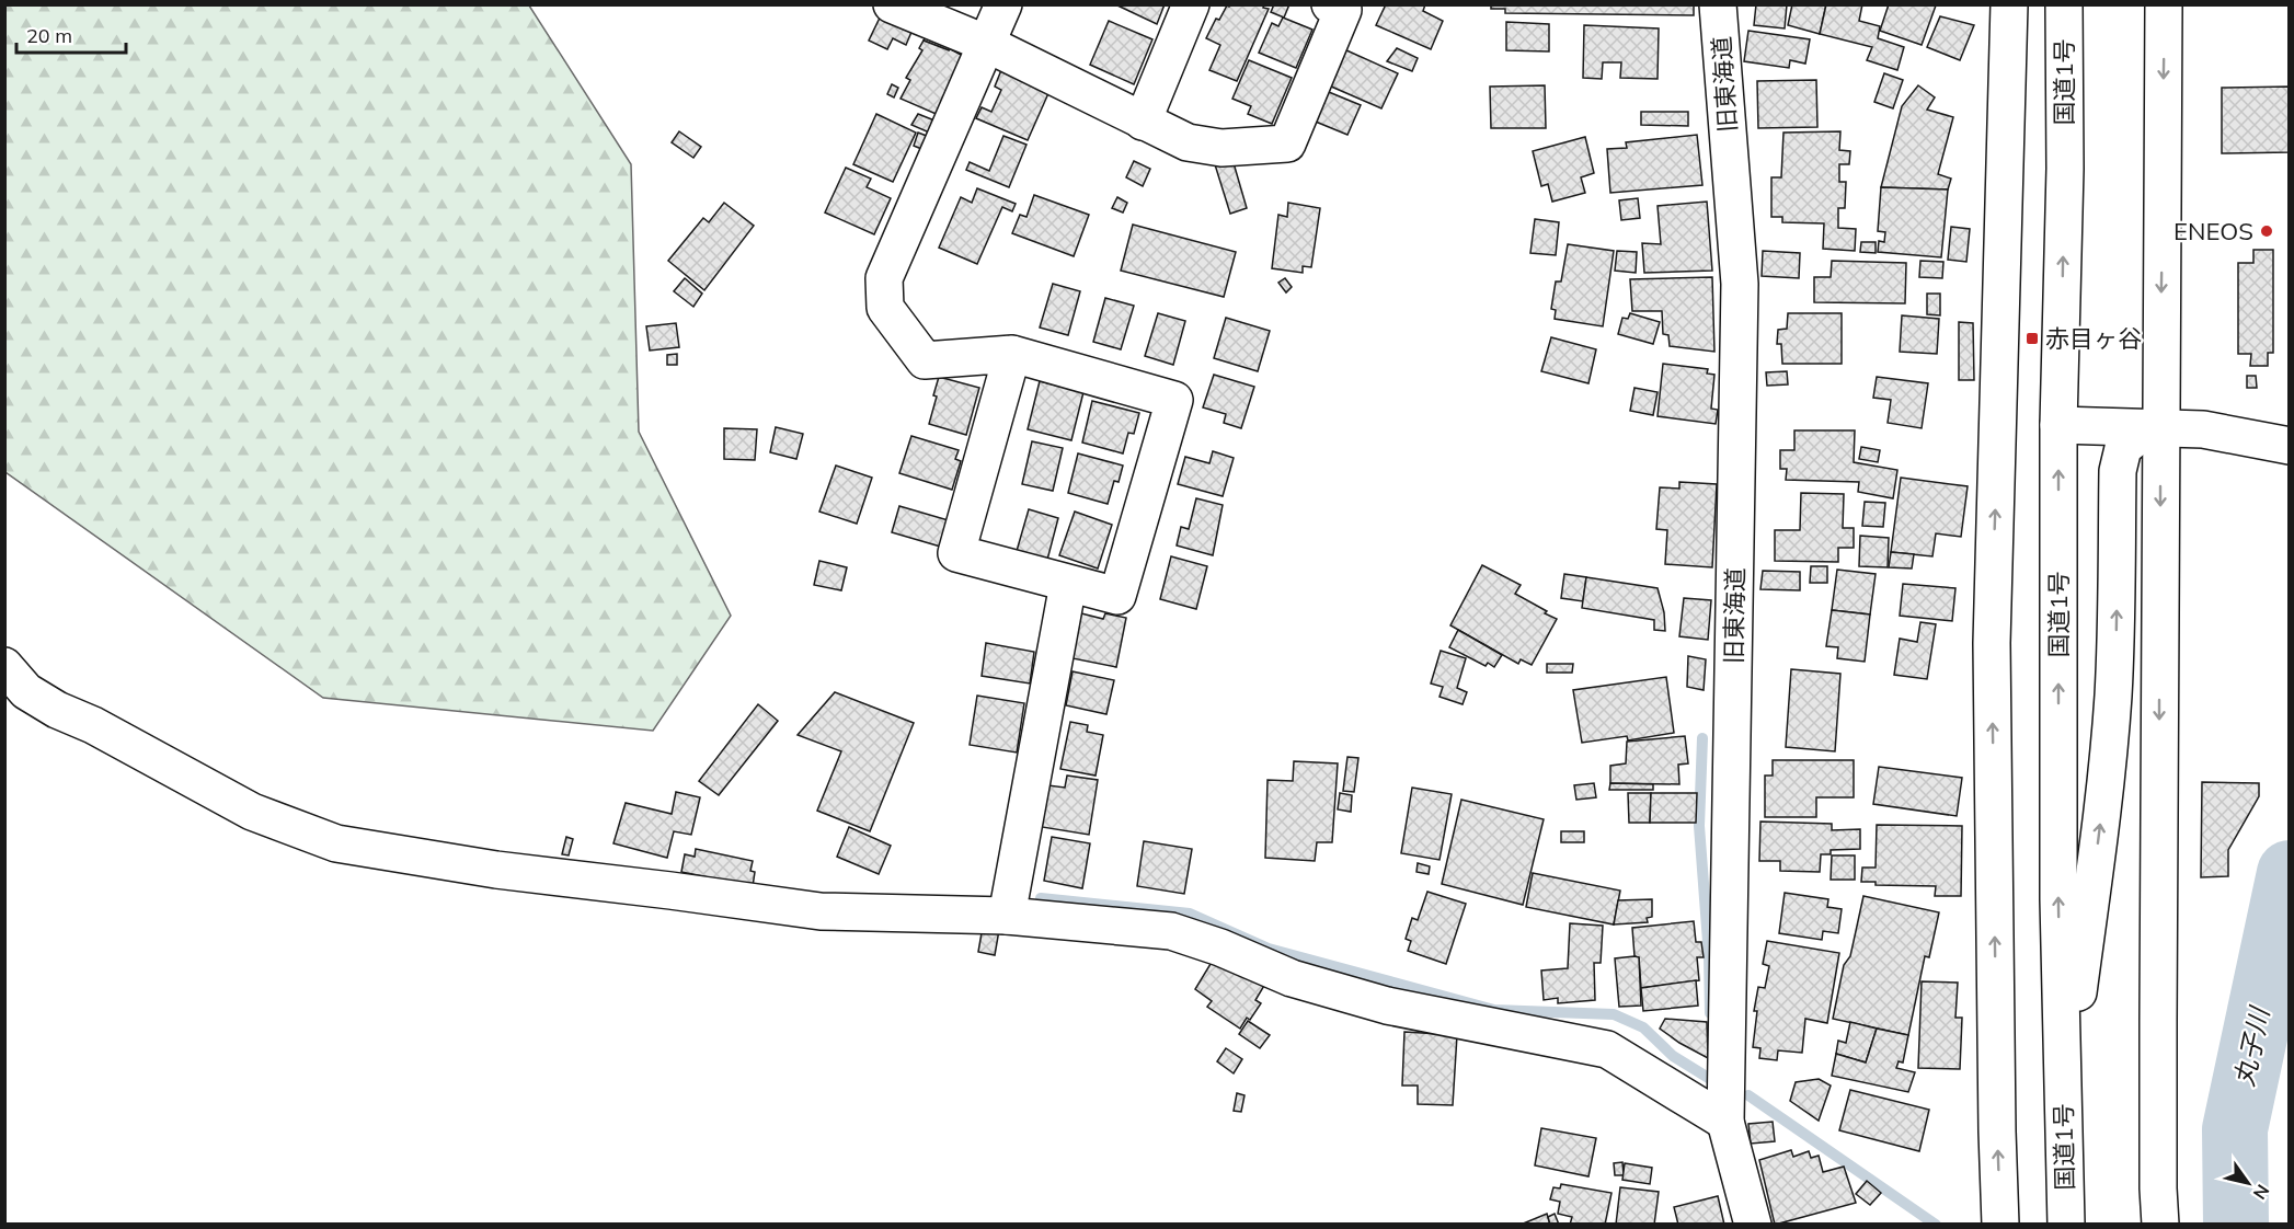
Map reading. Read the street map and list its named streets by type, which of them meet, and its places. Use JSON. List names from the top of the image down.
{
  "streets": {
    "main road": ["国道1号", "旧東海道"]
  },
  "water": ["丸子川"],
  "places": {
    "other": ["ENEOS"],
    "transit": ["赤目ヶ谷"]
  },
  "scale_bar": "20 m",
  "north": "bottom right"
}
